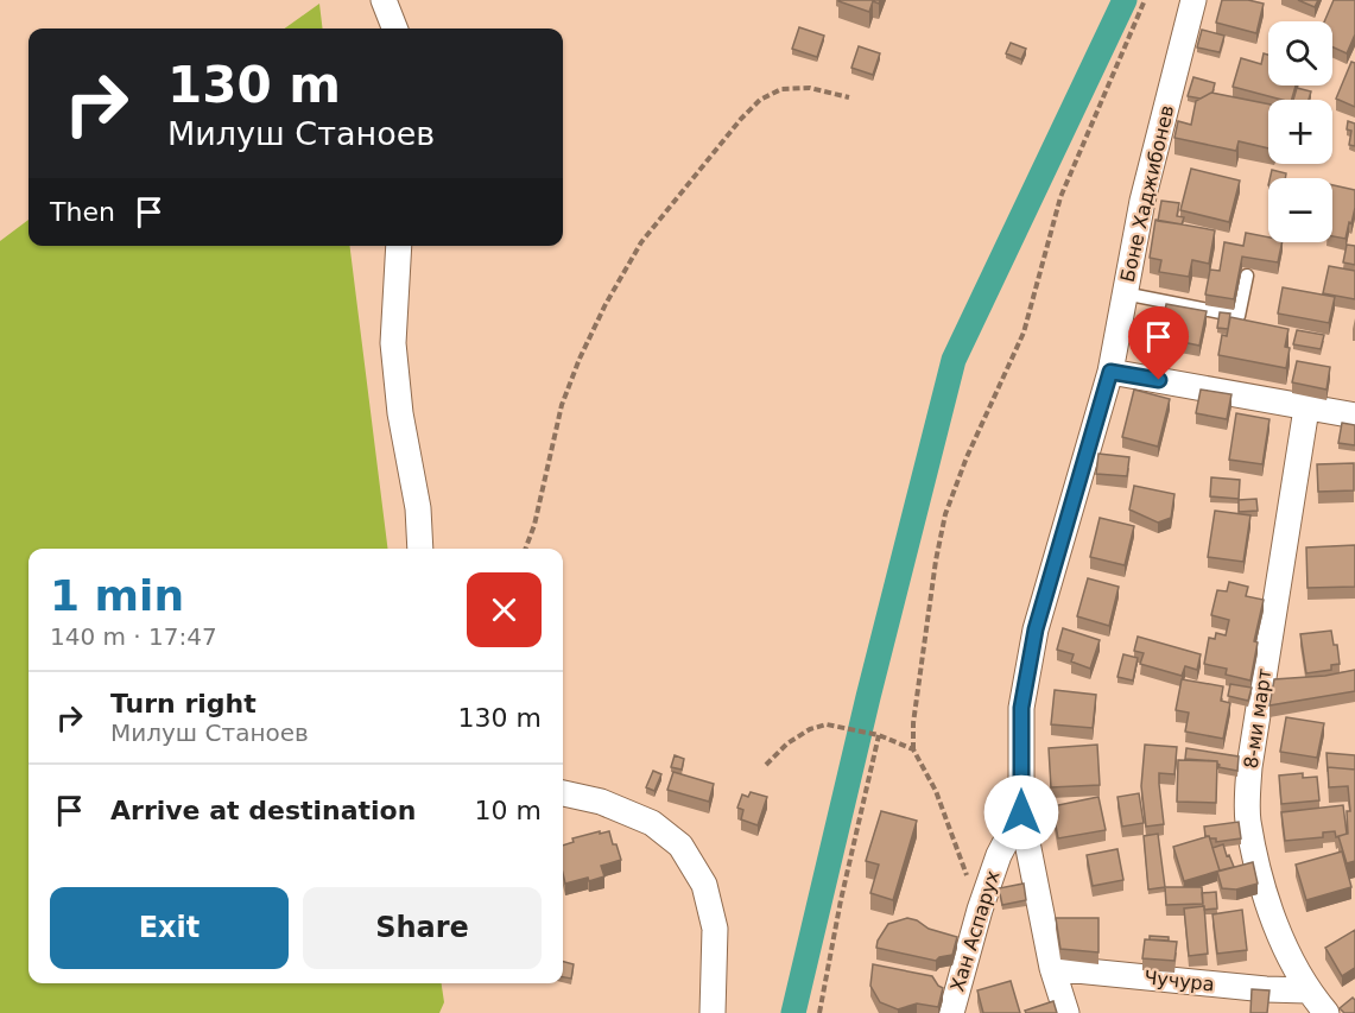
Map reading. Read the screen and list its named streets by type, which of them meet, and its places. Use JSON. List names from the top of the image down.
{
  "streets": {
    "street": [
      "Боне Хаджибонев",
      "8-ми март",
      "Хан Аспарух",
      "Чучура"
    ]
  },
  "crossings": [
    ["Боне Хаджибонев", "Хан Аспарух"],
    ["Боне Хаджибонев", "Чучура"],
    ["8-ми март", "Чучура"]
  ],
  "page": {
    "map_buttons": ["+", "−"],
    "turn": ["130 m", "Милуш Станоев"],
    "then": "Then",
    "heading": ["1 min", "140 m · 17:47"],
    "list": [
      {
        "name": "Turn right",
        "note": "Милуш Станоев",
        "value": "130 m"
      },
      {
        "name": "Arrive at destination",
        "value": "10 m"
      }
    ],
    "buttons": ["Exit", "Share"]
  }
}
